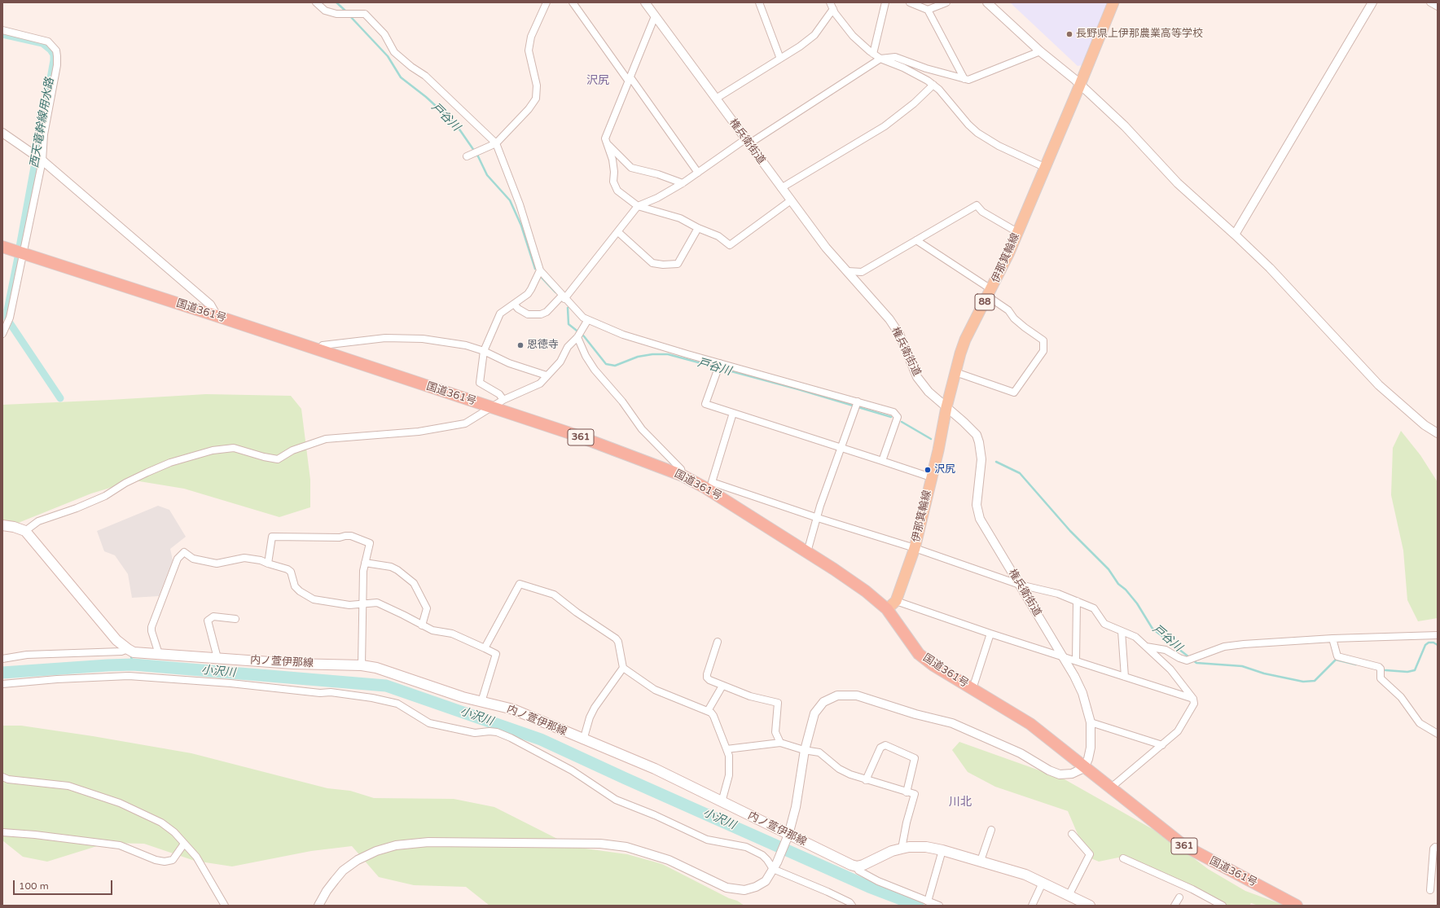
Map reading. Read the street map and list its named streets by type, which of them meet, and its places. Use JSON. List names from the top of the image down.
{
  "streets": {
    "highway": ["国道361号", "361"],
    "main road": ["伊那箕輪線", "88", "内ノ萱伊那線"],
    "street": ["権兵衛街道"]
  },
  "crossings": [
    ["権兵衛街道", "伊那箕輪線"],
    ["権兵衛街道", "国道361号"],
    ["伊那箕輪線", "国道361号"]
  ],
  "districts": ["沢尻", "川北"],
  "water": ["戸谷川", "西天竜幹線用水路", "小沢川"],
  "places": ["長野県上伊那農業高等学校", "恩徳寺", "沢尻"],
  "scale_bar": "100 m"
}
